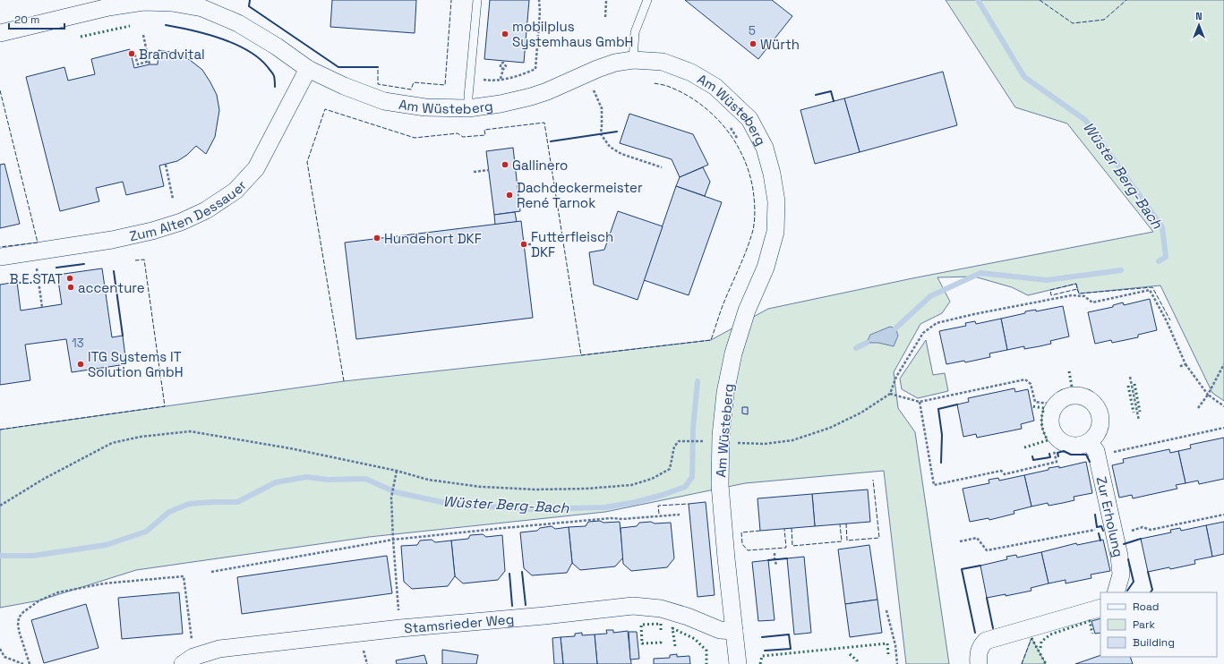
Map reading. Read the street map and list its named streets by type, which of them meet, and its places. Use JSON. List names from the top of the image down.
{
  "streets": {
    "street": [
      "Am Wüsteberg",
      "Zum Alten Dessauer",
      "Zur Erholung",
      "Stamsrieder Weg"
    ]
  },
  "crossings": [
    ["Am Wüsteberg", "Zum Alten Dessauer"],
    ["Am Wüsteberg", "Stamsrieder Weg"]
  ],
  "water": ["Wüster Berg-Bach"],
  "places": [
    "mobilplus Systemhaus GmbH",
    "Würth",
    "Brandvital",
    "Gallinero",
    "Dachdeckermeister René Tarnok",
    "Hundehort DKF",
    "Futterfleisch DKF",
    "B.E.STAT",
    "accenture",
    "ITG Systems IT Solution GmbH"
  ],
  "house_numbers": ["5", "13"],
  "legend": ["Road", "Park", "Building"],
  "scale_bar": "20 m",
  "north": "top"
}
